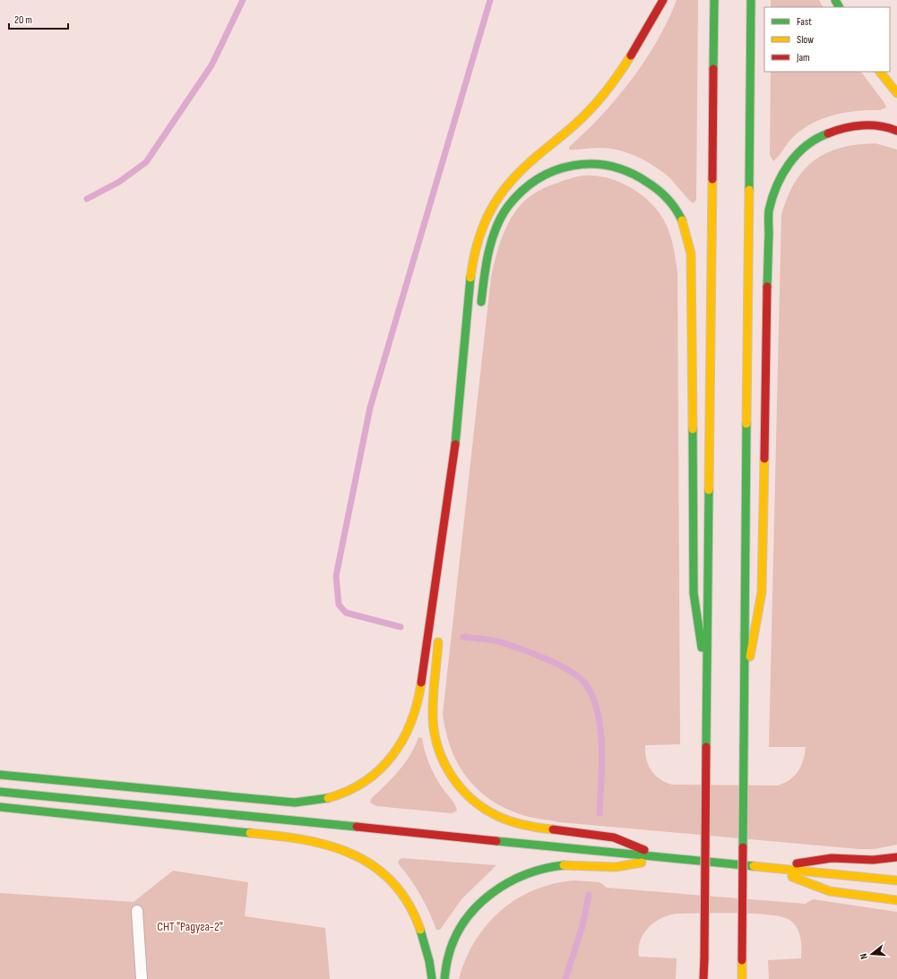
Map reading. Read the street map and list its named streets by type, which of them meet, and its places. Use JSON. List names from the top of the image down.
{
  "parks": ["СНТ \"Радуга-2\""],
  "legend": ["Fast", "Slow", "Jam"],
  "scale_bar": "20 m",
  "north": "left"
}
